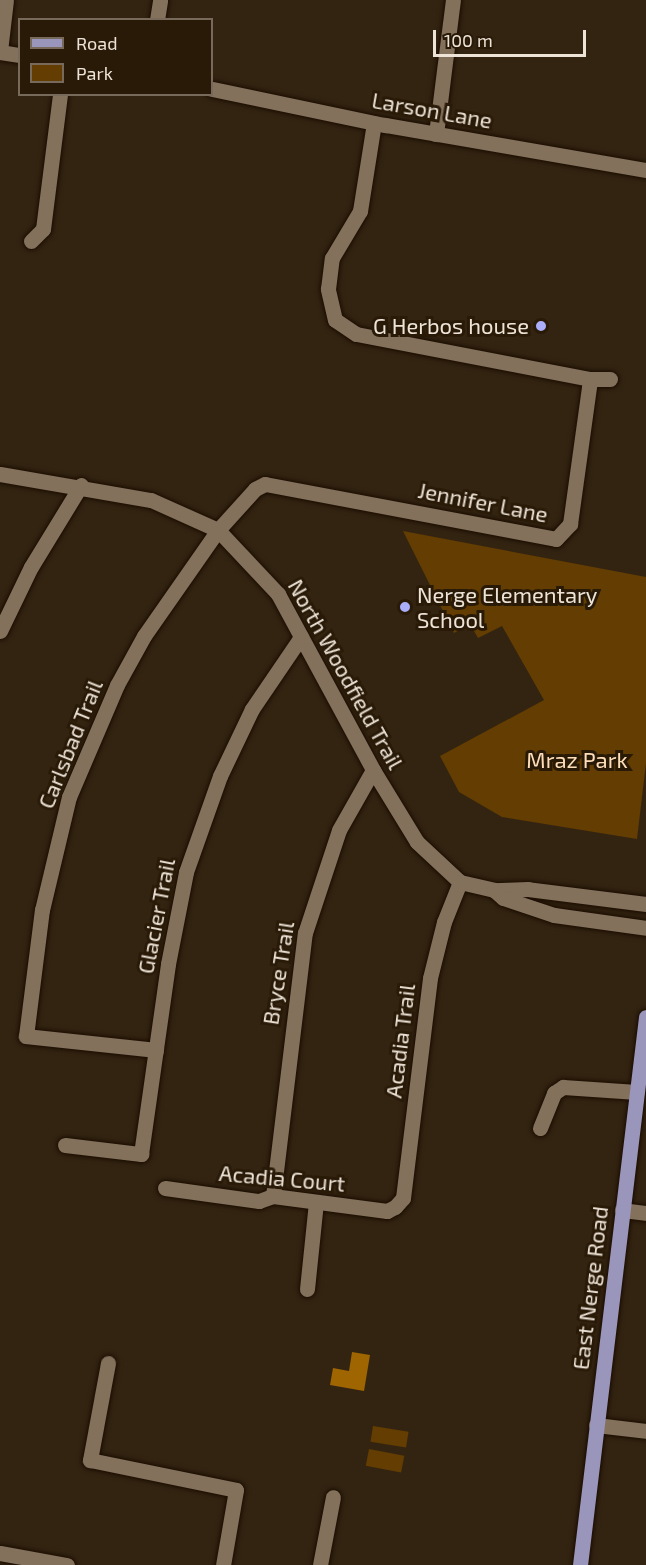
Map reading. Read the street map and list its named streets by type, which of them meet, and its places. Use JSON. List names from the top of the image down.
{
  "streets": {
    "main road": ["East Nerge Road"],
    "street": [
      "Larson Lane",
      "Jennifer Lane",
      "North Woodfield Trail",
      "Carlsbad Trail",
      "Glacier Trail",
      "Bryce Trail",
      "Acadia Trail",
      "Acadia Court"
    ]
  },
  "crossings": [
    ["Jennifer Lane", "North Woodfield Trail"],
    ["Jennifer Lane", "Carlsbad Trail"],
    ["North Woodfield Trail", "Carlsbad Trail"],
    ["North Woodfield Trail", "Glacier Trail"],
    ["North Woodfield Trail", "Bryce Trail"],
    ["North Woodfield Trail", "Acadia Trail"],
    ["Carlsbad Trail", "Glacier Trail"],
    ["Bryce Trail", "Acadia Court"],
    ["Acadia Trail", "Acadia Court"]
  ],
  "parks": ["Mraz Park"],
  "places": ["G Herbos house", "Nerge Elementary School"],
  "legend": ["Road", "Park"],
  "scale_bar": "100 m"
}
